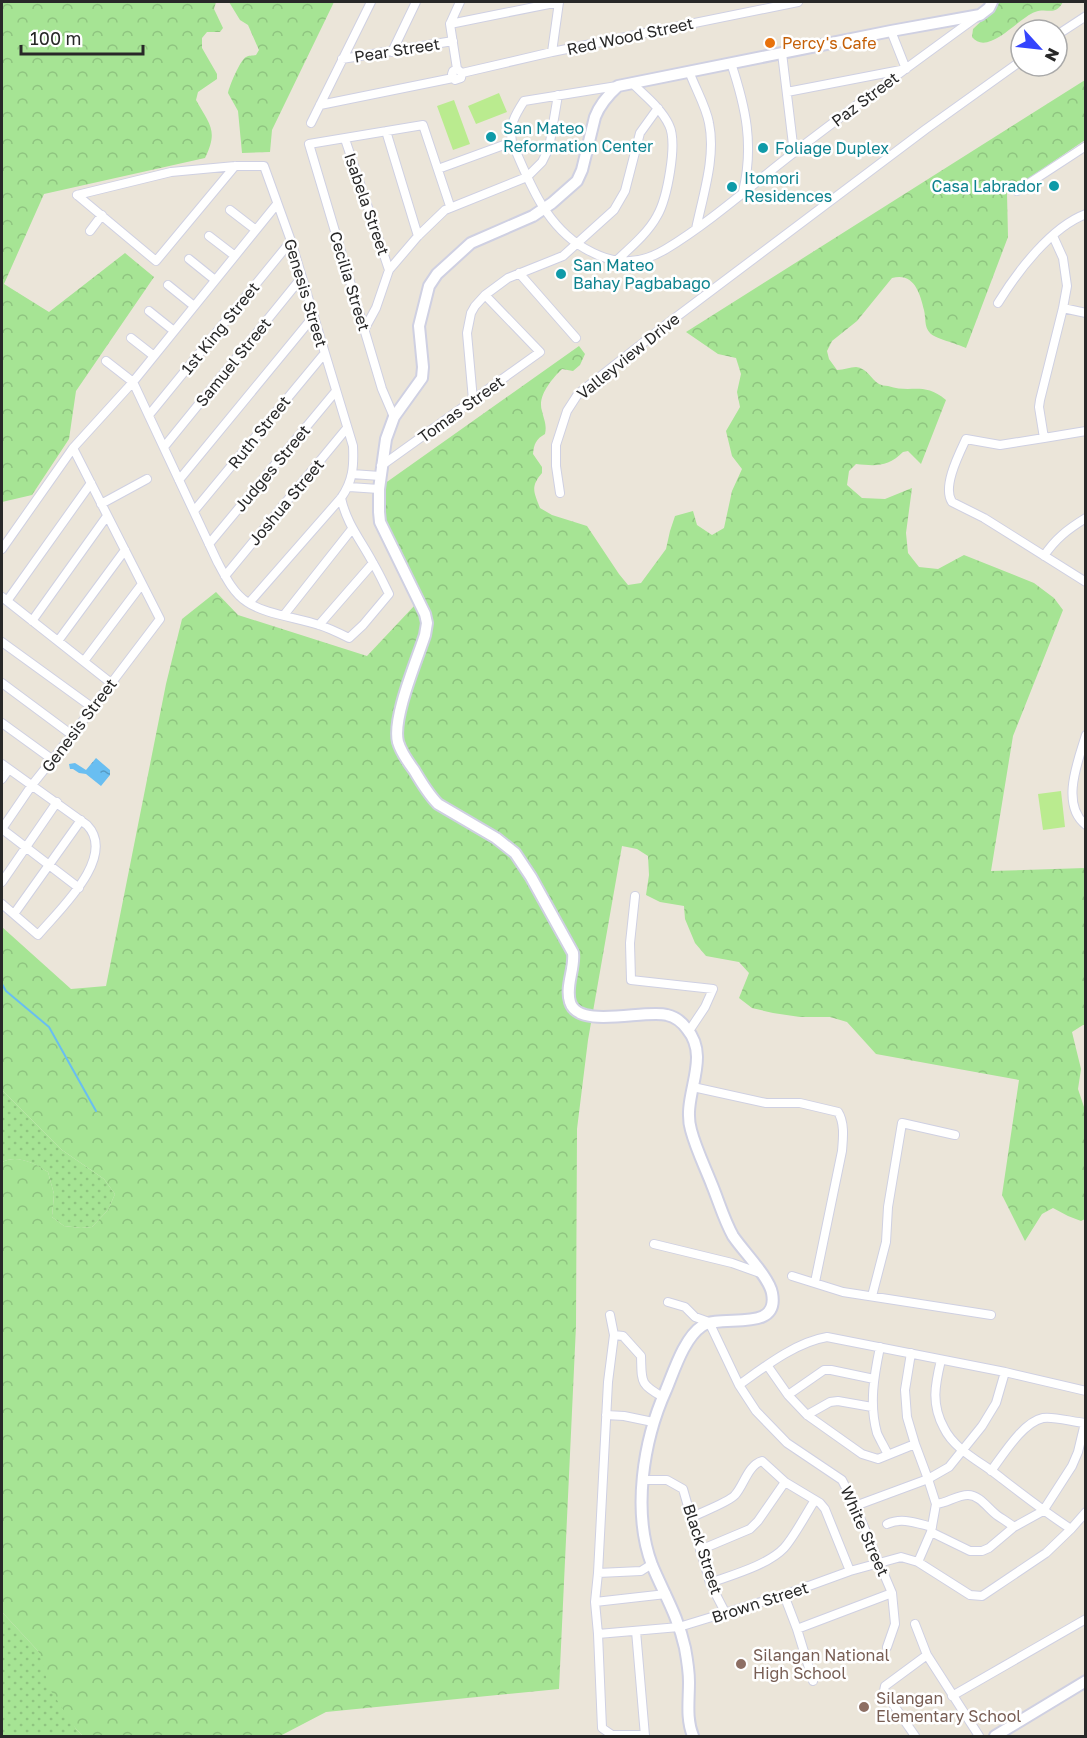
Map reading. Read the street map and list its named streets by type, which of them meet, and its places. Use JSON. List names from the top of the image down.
{
  "streets": {
    "street": [
      "Red Wood Street",
      "Pear Street",
      "Paz Street",
      "Isabela Street",
      "Cecilia Street",
      "Genesis Street",
      "1st King Street",
      "Valleyview Drive",
      "Samuel Street",
      "Tomas Street",
      "Ruth Street",
      "Judges Street",
      "Joshua Street",
      "White Street",
      "Black Street",
      "Brown Street"
    ]
  },
  "crossings": [
    ["Isabela Street", "Cecilia Street"],
    ["Genesis Street", "1st King Street"],
    ["Genesis Street", "Samuel Street"],
    ["Genesis Street", "Ruth Street"],
    ["Genesis Street", "Judges Street"],
    ["Genesis Street", "Joshua Street"],
    ["White Street", "Brown Street"],
    ["Black Street", "Brown Street"]
  ],
  "places": [
    "Percy's Cafe",
    "San Mateo Reformation Center",
    "Foliage Duplex",
    "Casa Labrador",
    "Itomori Residences",
    "San Mateo Bahay Pagbabago",
    "Silangan National High School",
    "Silangan Elementary School"
  ],
  "scale_bar": "100 m",
  "north": "bottom right"
}
